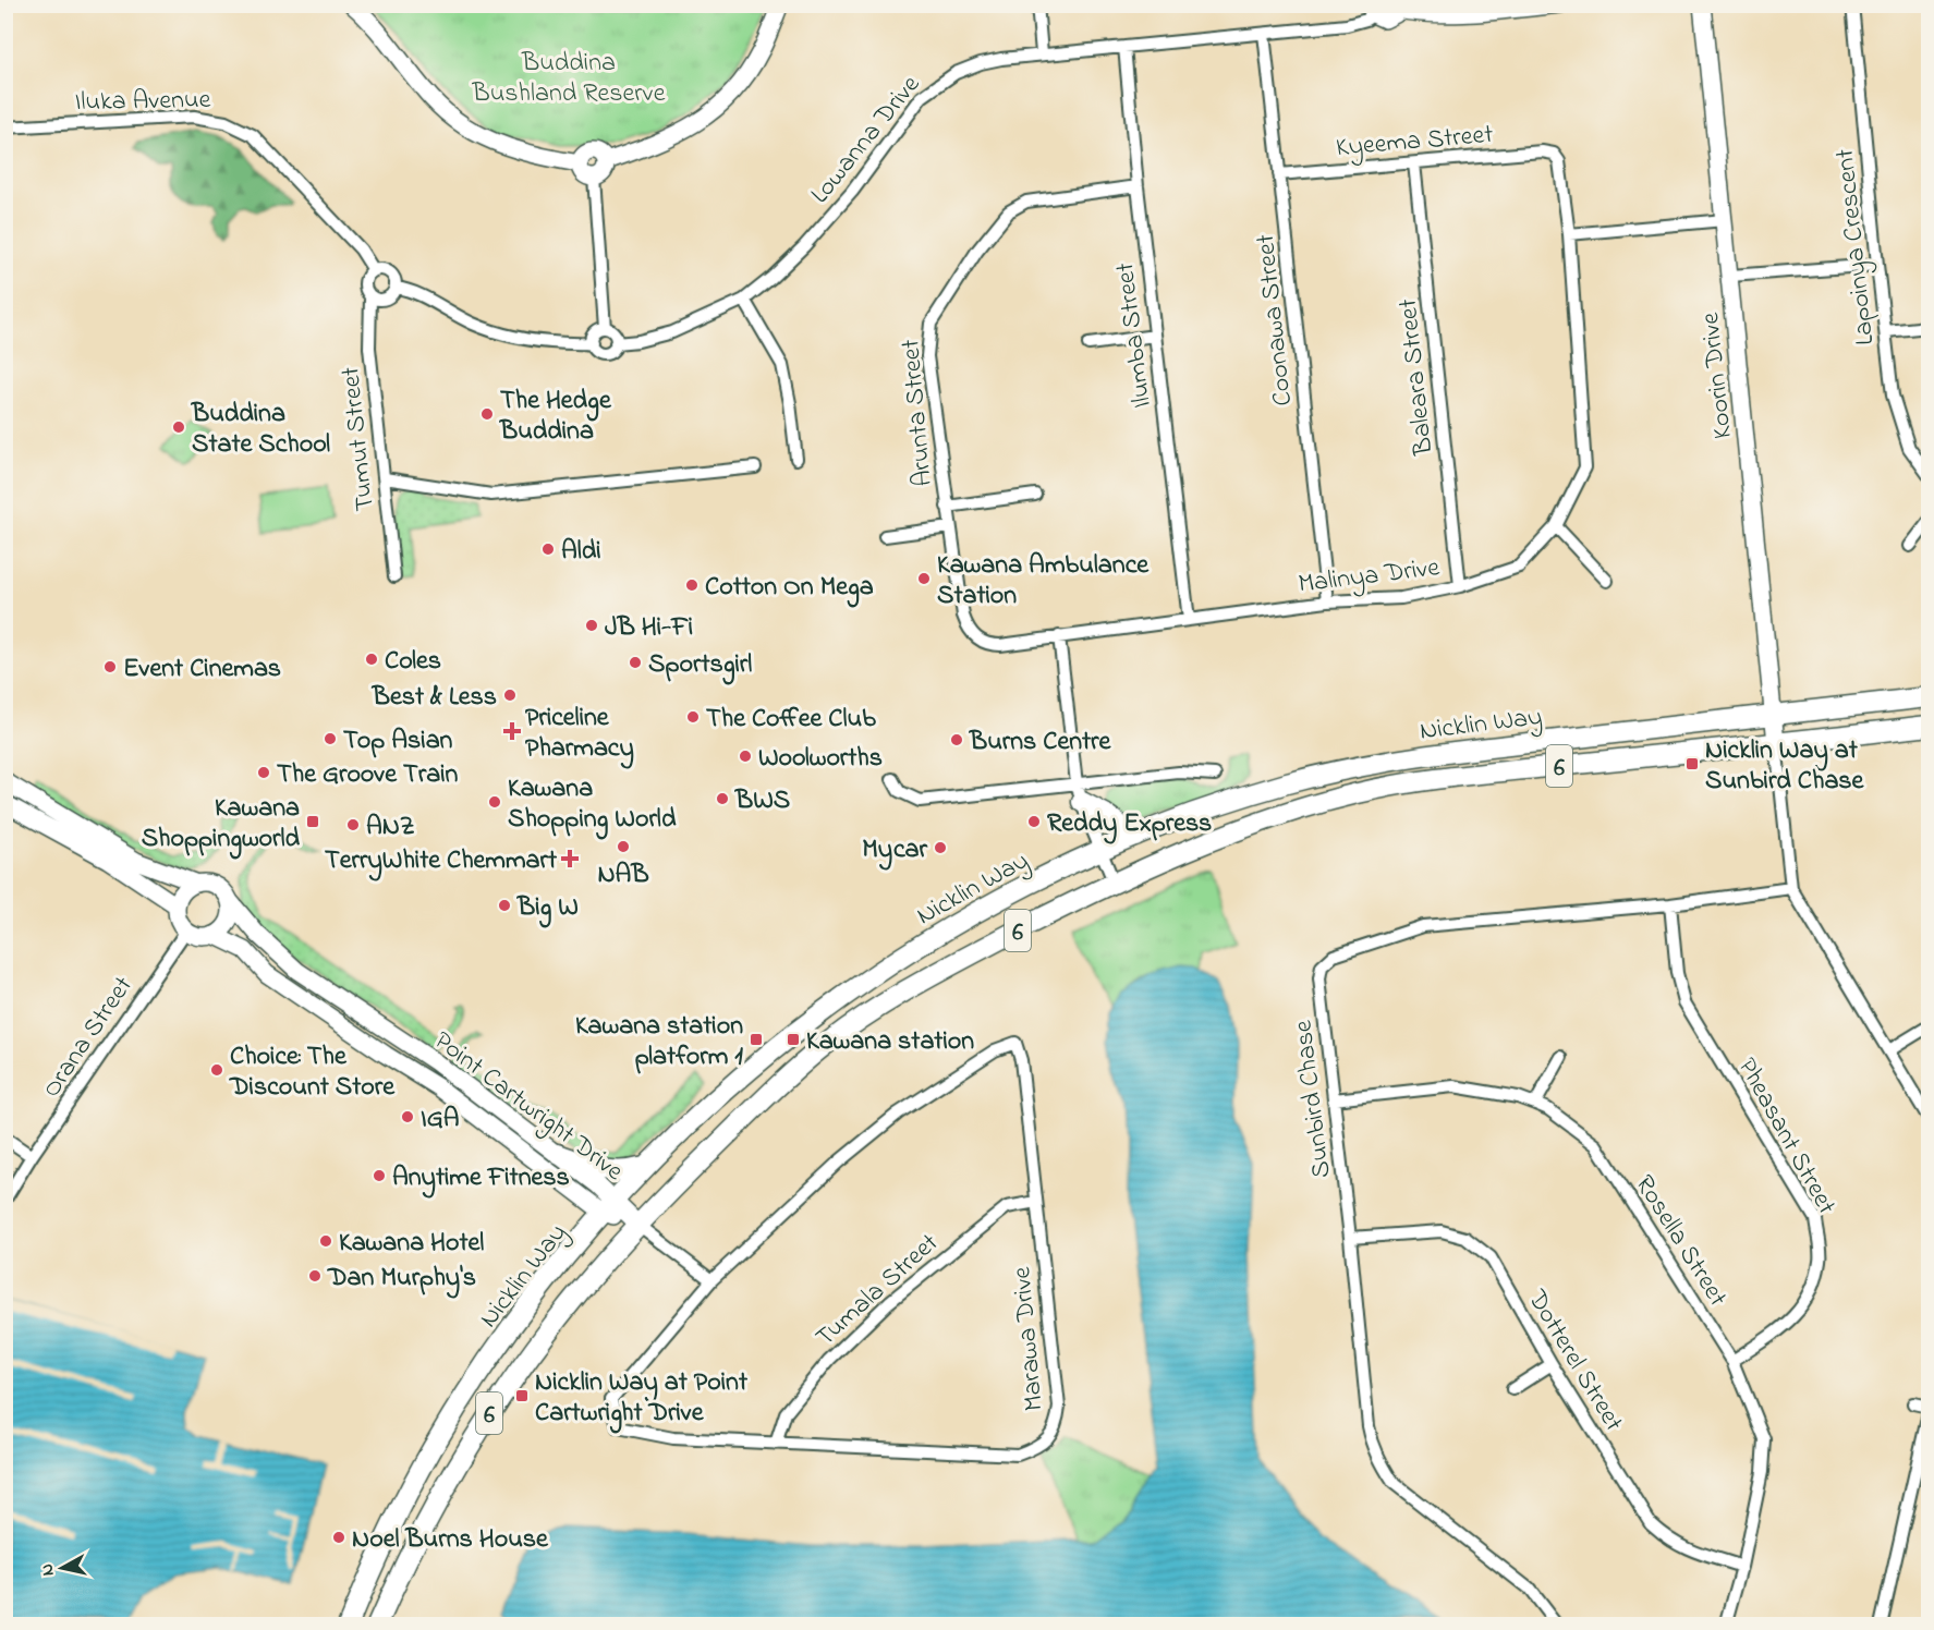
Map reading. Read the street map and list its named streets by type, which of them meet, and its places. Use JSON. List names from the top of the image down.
{
  "streets": {
    "highway": ["Nicklin Way", "6"],
    "main road": ["Koorin Drive", "Point Cartwright Drive"],
    "street": [
      "Iluka Avenue",
      "Lowanna Drive",
      "Kyeema Street",
      "Lapoinya Crescent",
      "Coonawa Street",
      "Ilumba Street",
      "Baleara Street",
      "Arunta Street",
      "Tumut Street",
      "Malinya Drive",
      "Orana Street",
      "Sunbird Chase",
      "Pheasant Street",
      "Rosella Street",
      "Tumala Street",
      "Marawa Drive",
      "Dotterel Street"
    ]
  },
  "crossings": [
    ["Iluka Avenue", "Tumut Street"],
    ["Lowanna Drive", "Coonawa Street"],
    ["Lowanna Drive", "Ilumba Street"],
    ["Kyeema Street", "Coonawa Street"],
    ["Kyeema Street", "Baleara Street"],
    ["Kyeema Street", "Malinya Drive"],
    ["Coonawa Street", "Malinya Drive"],
    ["Ilumba Street", "Arunta Street"],
    ["Ilumba Street", "Malinya Drive"],
    ["Koorin Drive", "Nicklin Way"],
    ["Baleara Street", "Malinya Drive"],
    ["Arunta Street", "Malinya Drive"],
    ["Nicklin Way", "Point Cartwright Drive"],
    ["Orana Street", "Point Cartwright Drive"],
    ["Sunbird Chase", "Pheasant Street"],
    ["Sunbird Chase", "Rosella Street"],
    ["Sunbird Chase", "Dotterel Street"],
    ["Pheasant Street", "Rosella Street"],
    ["Rosella Street", "Dotterel Street"],
    ["Tumala Street", "Marawa Drive"]
  ],
  "parks": ["Buddina Bushland Reserve"],
  "places": {
    "other": [
      "The Hedge Buddina",
      "Buddina State School",
      "Aldi",
      "Kawana Ambulance Station",
      "Cotton On Mega",
      "JB Hi-Fi",
      "Coles",
      "Sportsgirl",
      "Event Cinemas",
      "Best & Less",
      "The Coffee Club",
      "Top Asian",
      "Burns Centre",
      "Woolworths",
      "The Groove Train",
      "BWS",
      "Kawana Shopping World",
      "Reddy Express",
      "ANZ",
      "NAB",
      "Mycar",
      "Big W",
      "Choice: The Discount Store",
      "IGA",
      "Anytime Fitness",
      "Kawana Hotel",
      "Dan Murphy's",
      "Noel Burns House"
    ],
    "health": ["Priceline Pharmacy", "TerryWhite Chemmart"],
    "transit": [
      "Nicklin Way at Sunbird Chase",
      "Kawana Shoppingworld",
      "Kawana station platform 1",
      "Kawana station",
      "Nicklin Way at Point Cartwright Drive"
    ]
  },
  "north": "left"
}
